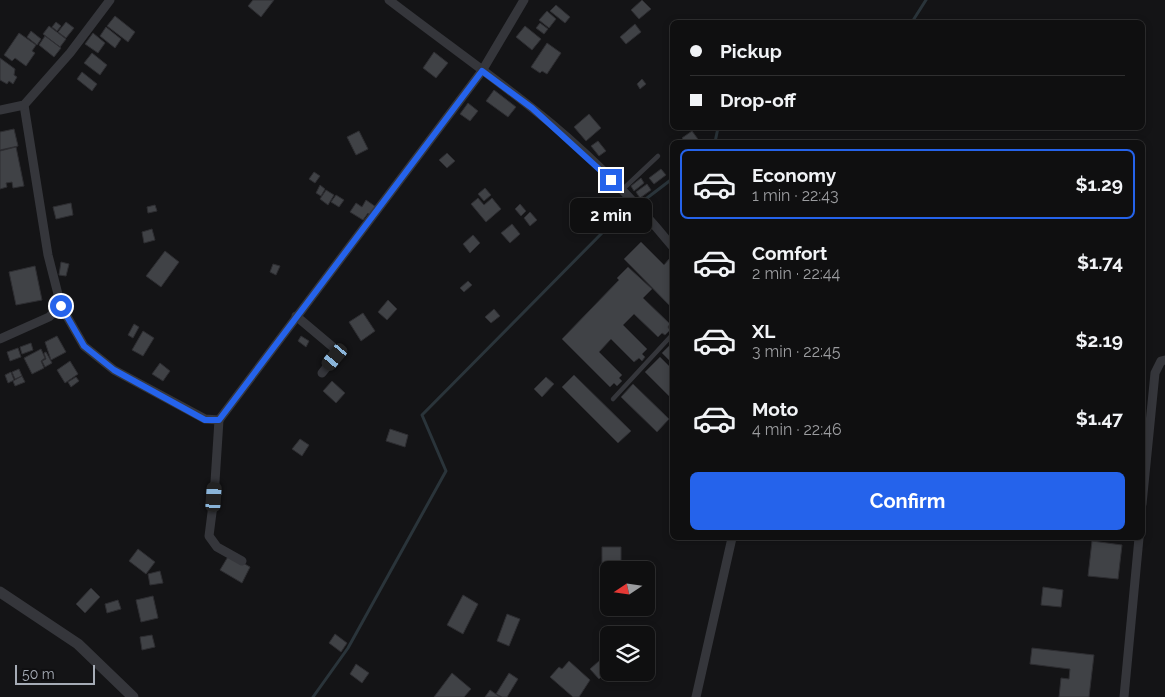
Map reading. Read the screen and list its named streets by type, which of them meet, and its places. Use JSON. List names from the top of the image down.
{
  "scale_bar": "50 m",
  "north": "left",
  "page": {
    "banner": ["Pickup", "Drop-off"],
    "list": [
      {
        "name": "Economy",
        "note": "1 min · 22:43",
        "value": "$1.29"
      },
      {
        "name": "Comfort",
        "note": "2 min · 22:44",
        "value": "$1.74"
      },
      {
        "name": "XL",
        "note": "3 min · 22:45",
        "value": "$2.19"
      },
      {
        "name": "Moto",
        "note": "4 min · 22:46",
        "value": "$1.47"
      }
    ],
    "bubble": "2 min",
    "buttons": "Confirm",
    "scale": "50 m"
  }
}
